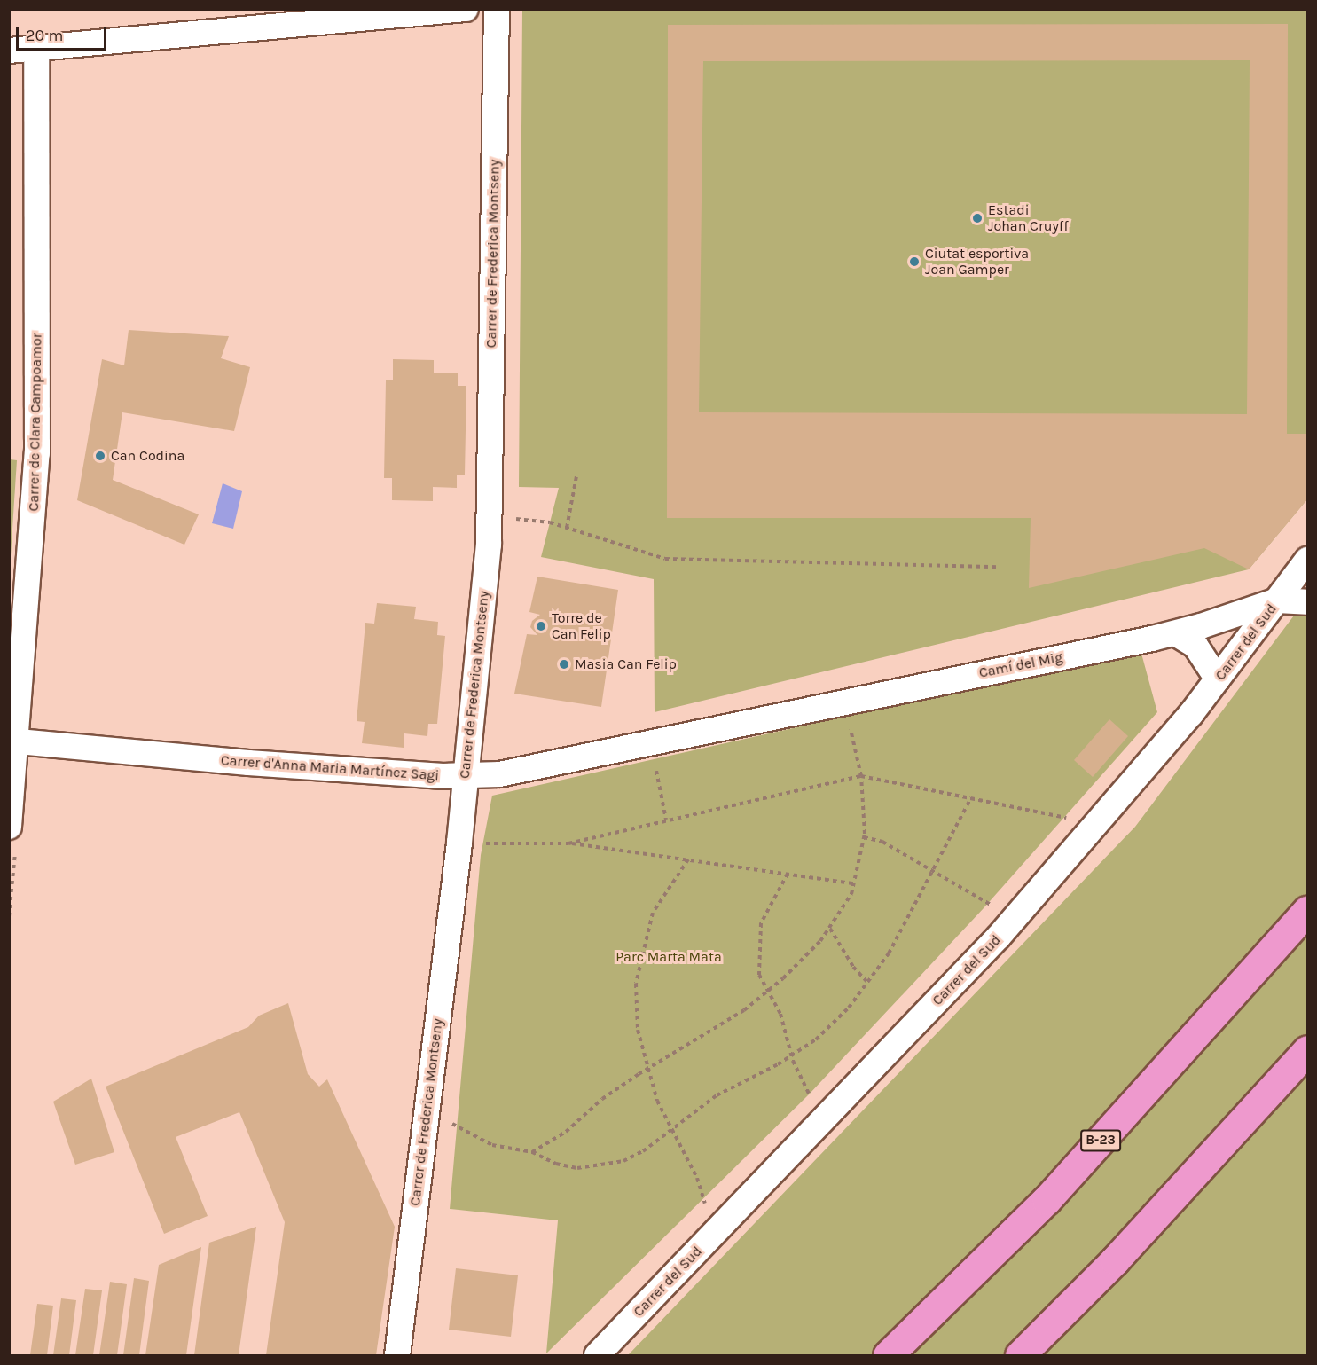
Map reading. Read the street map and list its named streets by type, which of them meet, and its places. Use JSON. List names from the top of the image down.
{
  "streets": {
    "highway": ["B-23"],
    "street": [
      "Carrer de Frederica Montseny",
      "Carrer de Clara Campoamor",
      "Carrer del Sud",
      "Camí del Mig",
      "Carrer d'Anna Maria Martínez Sagi"
    ]
  },
  "crossings": [
    ["Carrer de Frederica Montseny", "Carrer d'Anna Maria Martínez Sagi"],
    ["Carrer de Clara Campoamor", "Carrer d'Anna Maria Martínez Sagi"],
    ["Carrer del Sud", "Camí del Mig"],
    ["Camí del Mig", "Carrer d'Anna Maria Martínez Sagi"]
  ],
  "parks": ["Parc Marta Mata"],
  "places": [
    "Estadi Johan Cruyff",
    "Ciutat esportiva Joan Gamper",
    "Can Codina",
    "Torre de Can Felip",
    "Masia Can Felip"
  ],
  "scale_bar": "20 m"
}
